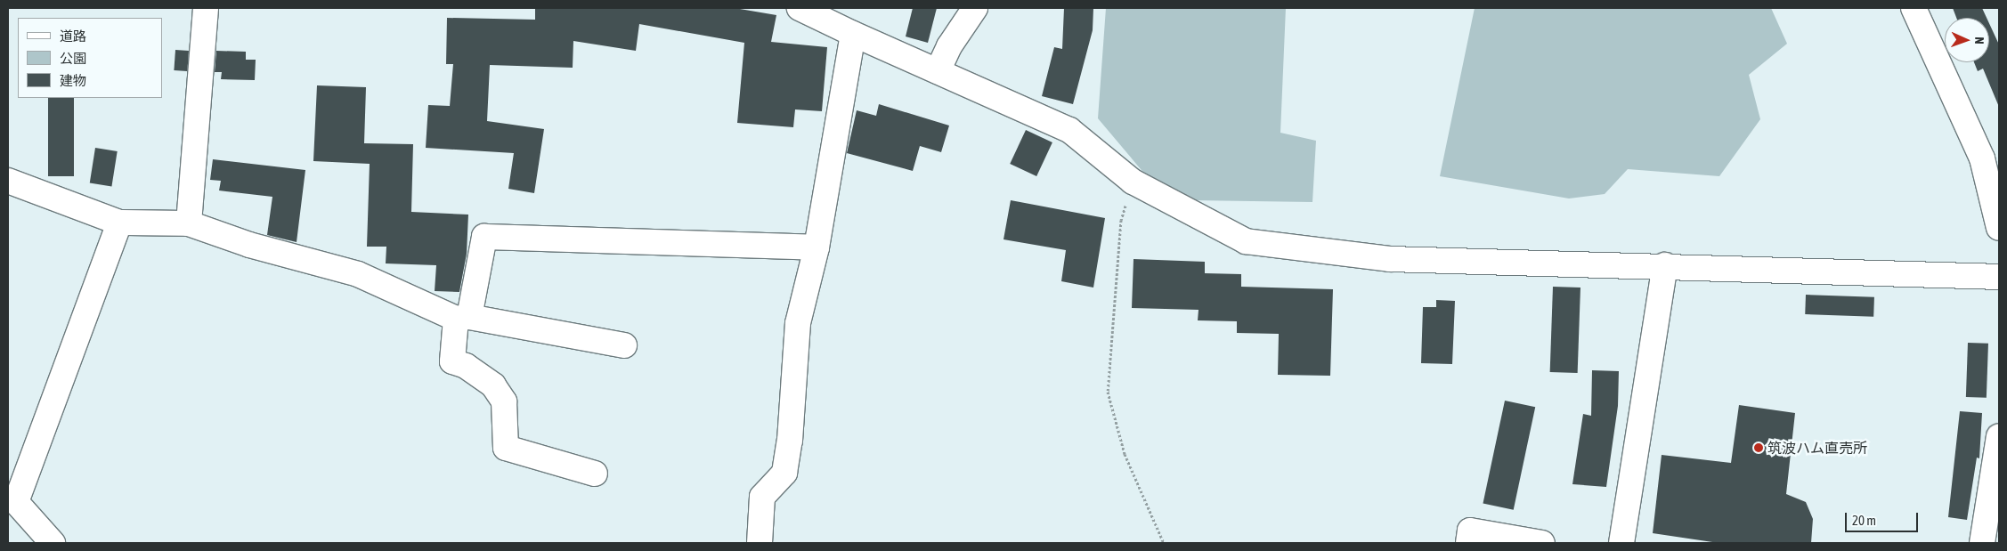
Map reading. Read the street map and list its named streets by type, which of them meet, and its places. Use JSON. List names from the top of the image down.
{
  "places": ["筑波ハム直売所"],
  "legend": ["道路", "公園", "建物"],
  "scale_bar": "20 m",
  "north": "right"
}
